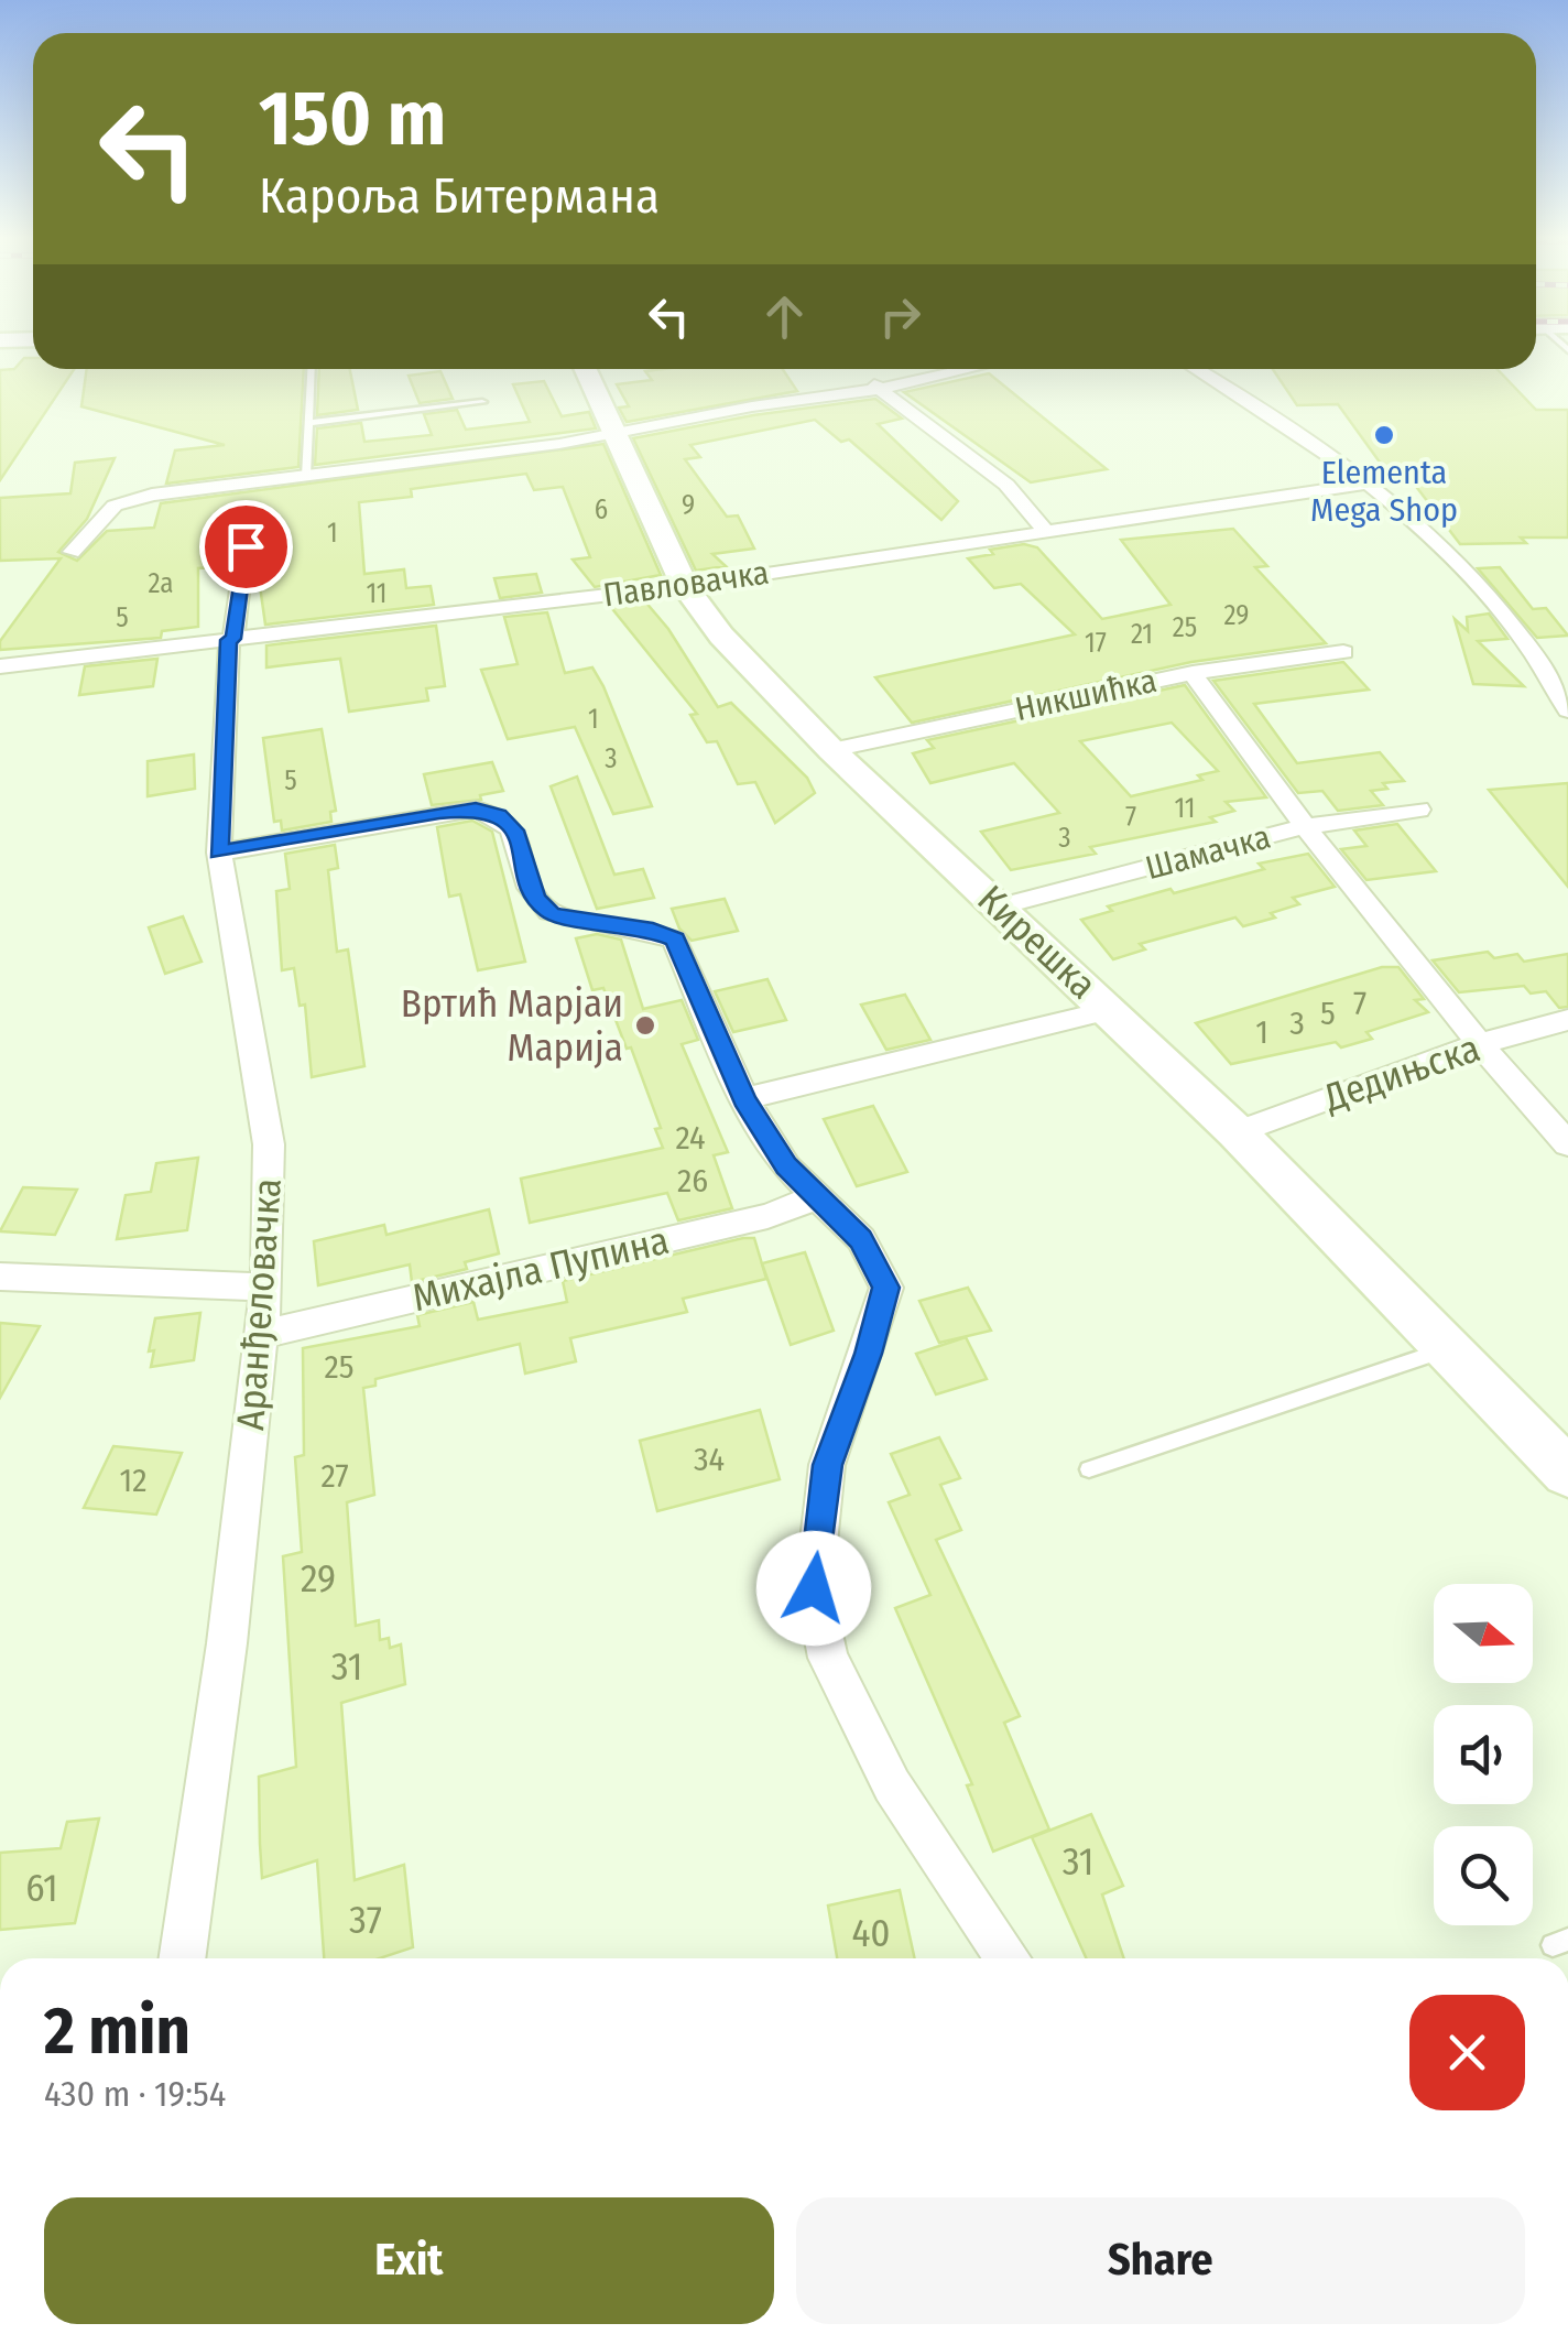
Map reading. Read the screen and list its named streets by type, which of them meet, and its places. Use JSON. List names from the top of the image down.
{
  "streets": {
    "street": [
      "Павловачка",
      "Никшићка",
      "Шамачка",
      "Кирешка",
      "Дедињска",
      "Михајла Пупина",
      "Аранђеловачка"
    ]
  },
  "crossings": [
    ["Павловачка", "Кирешка"],
    ["Павловачка", "Аранђеловачка"],
    ["Никшићка", "Кирешка"],
    ["Шамачка", "Кирешка"],
    ["Кирешка", "Дедињска"],
    ["Михајла Пупина", "Аранђеловачка"]
  ],
  "places": ["Elementa Mega Shop", "Вртић Марјаи Марија"],
  "house_numbers": [
    "9",
    "6",
    "1",
    "2a",
    "11",
    "29",
    "5",
    "25",
    "21",
    "17",
    "1",
    "3",
    "5",
    "11",
    "7",
    "3",
    "7",
    "5",
    "3",
    "1",
    "24",
    "26",
    "25",
    "34",
    "27",
    "12",
    "29",
    "31",
    "31",
    "61",
    "37",
    "40"
  ],
  "north": "right",
  "page": {
    "turn": ["150 m", "Кароља Битермана"],
    "heading": ["2 min", "430 m · 19:54"],
    "buttons": ["Exit", "Share"]
  }
}
